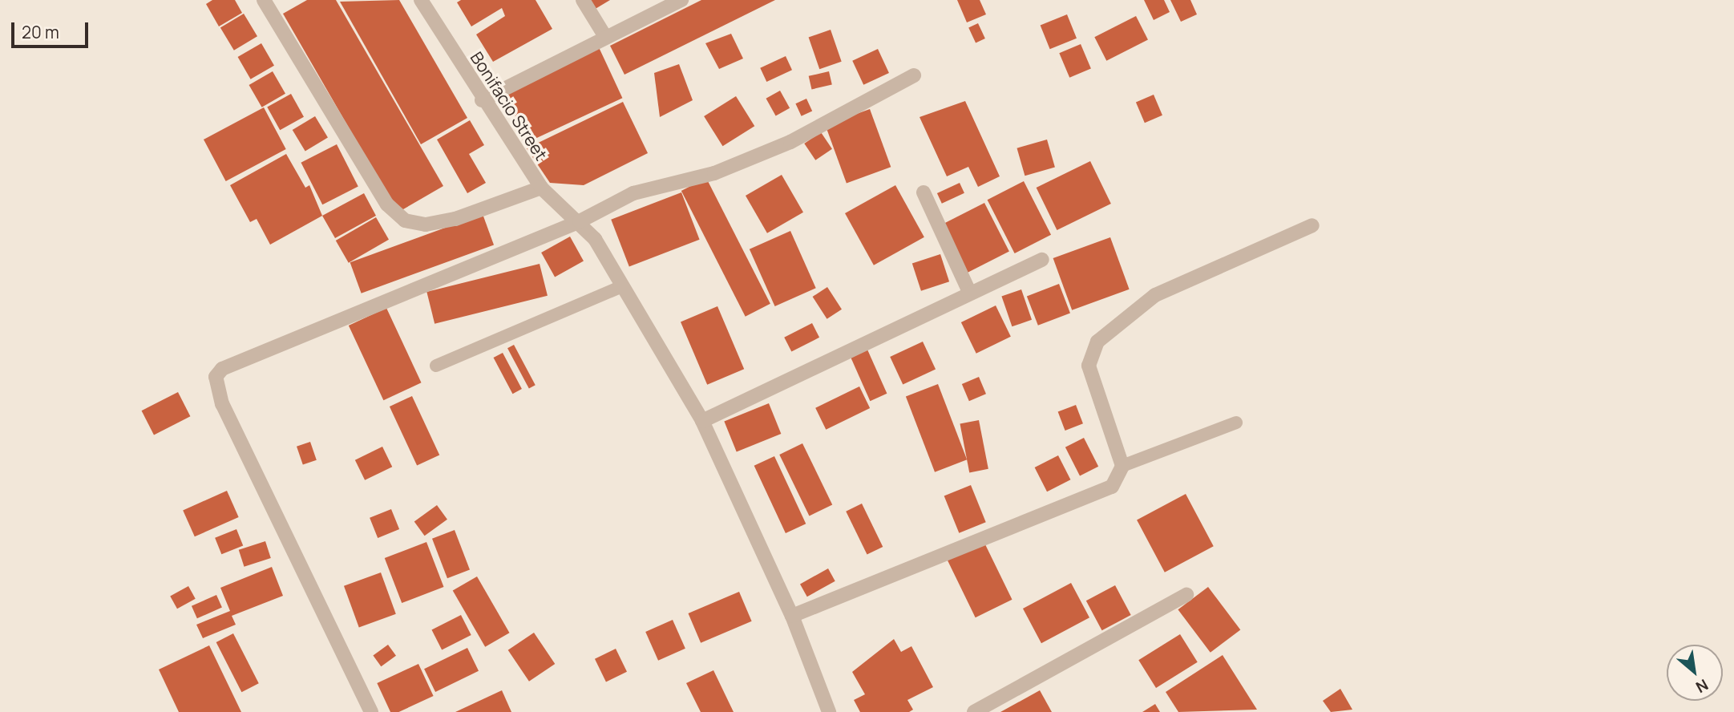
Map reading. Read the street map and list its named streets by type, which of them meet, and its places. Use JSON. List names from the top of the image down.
{
  "streets": {
    "street": ["Bonifacio Street"]
  },
  "scale_bar": "20 m",
  "north": "bottom right"
}
